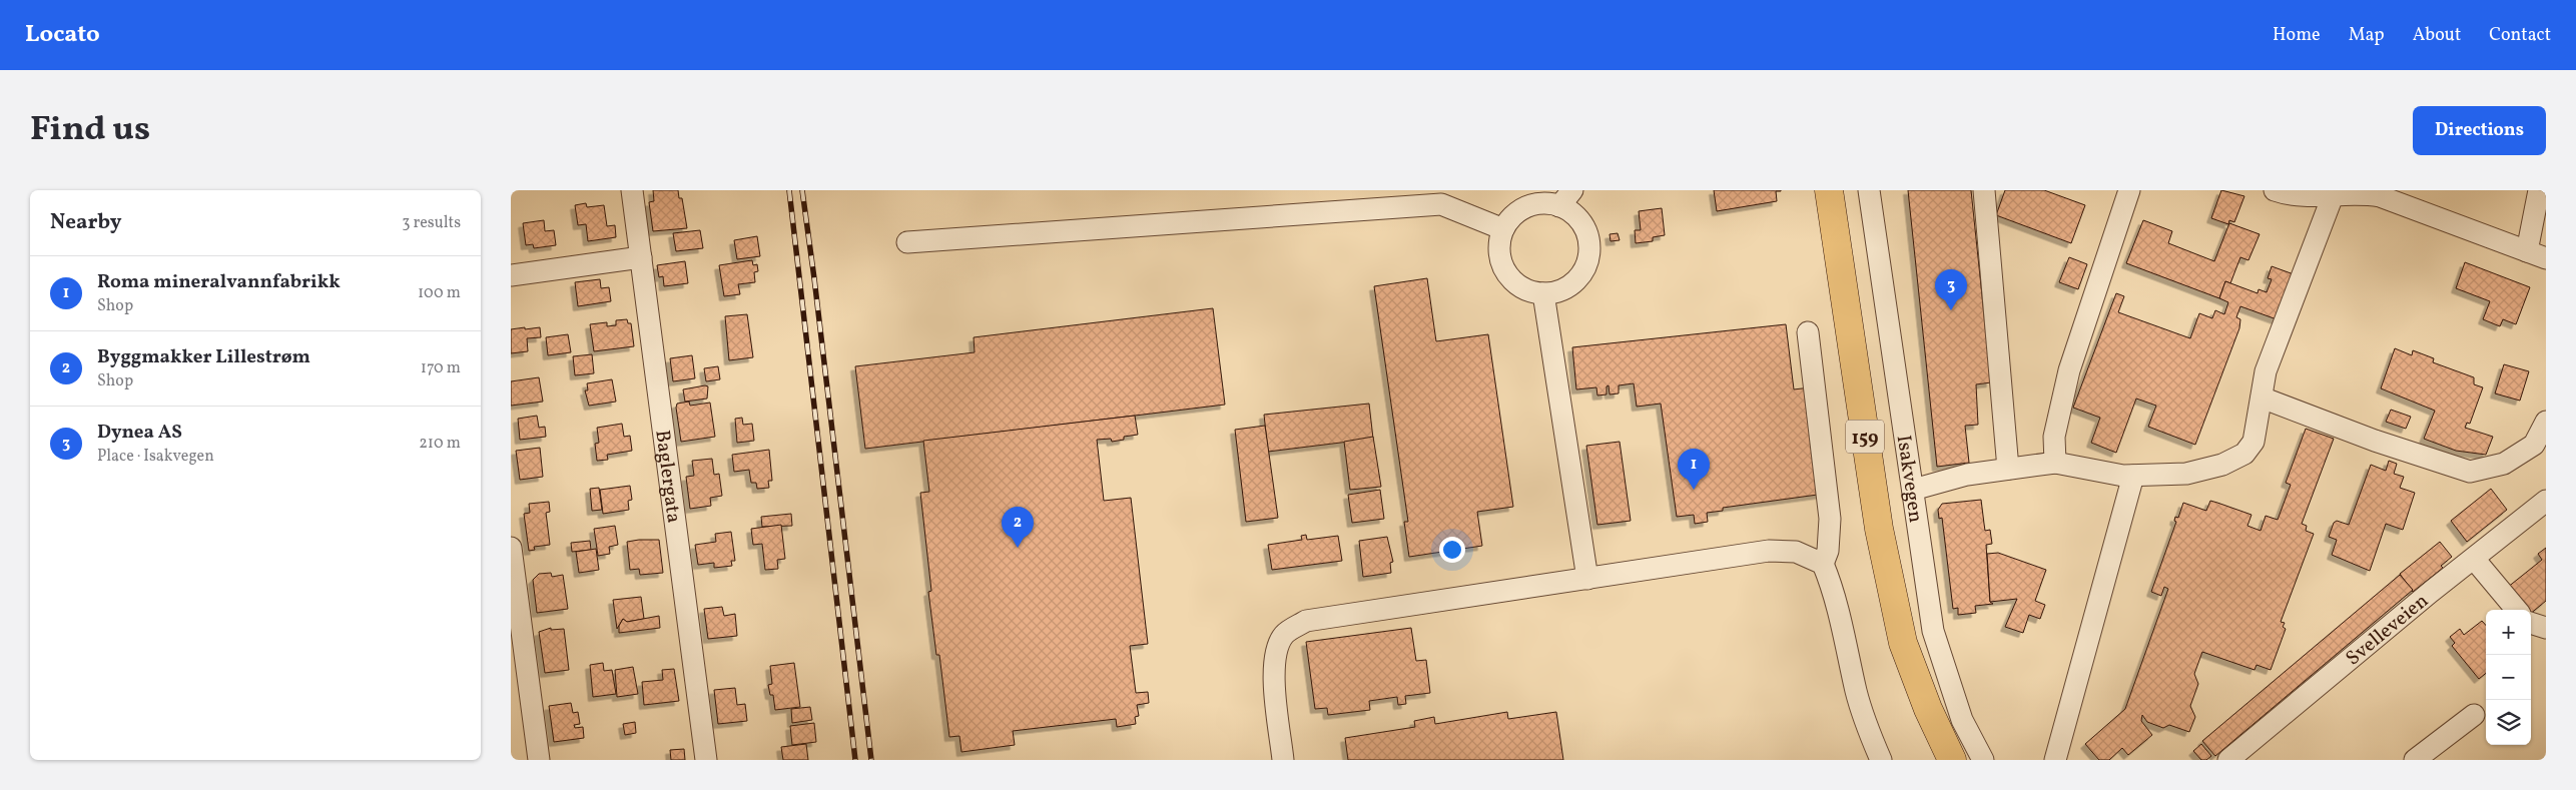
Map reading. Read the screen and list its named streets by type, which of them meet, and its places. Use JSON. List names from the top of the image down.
{
  "streets": {
    "highway": ["159"],
    "street": ["Baglergata", "Isakvegen", "Svelleveien"]
  },
  "page": {
    "header": "Locato",
    "nav": [
      "Home",
      "Map",
      "About",
      "Contact"
    ],
    "title": "Find us",
    "buttons": "Directions",
    "heading": ["Nearby", "3 results"],
    "list": [
      {
        "mark": "1",
        "name": "Roma mineralvannfabrikk",
        "note": "Shop",
        "value": "100 m"
      },
      {
        "mark": "2",
        "name": "Byggmakker Lillestrøm",
        "note": "Shop",
        "value": "170 m"
      },
      {
        "mark": "3",
        "name": "Dynea AS",
        "note": "Place · Isakvegen",
        "value": "210 m"
      }
    ],
    "pins": ["3", "1", "2"],
    "map_buttons": ["+", "−"]
  }
}
